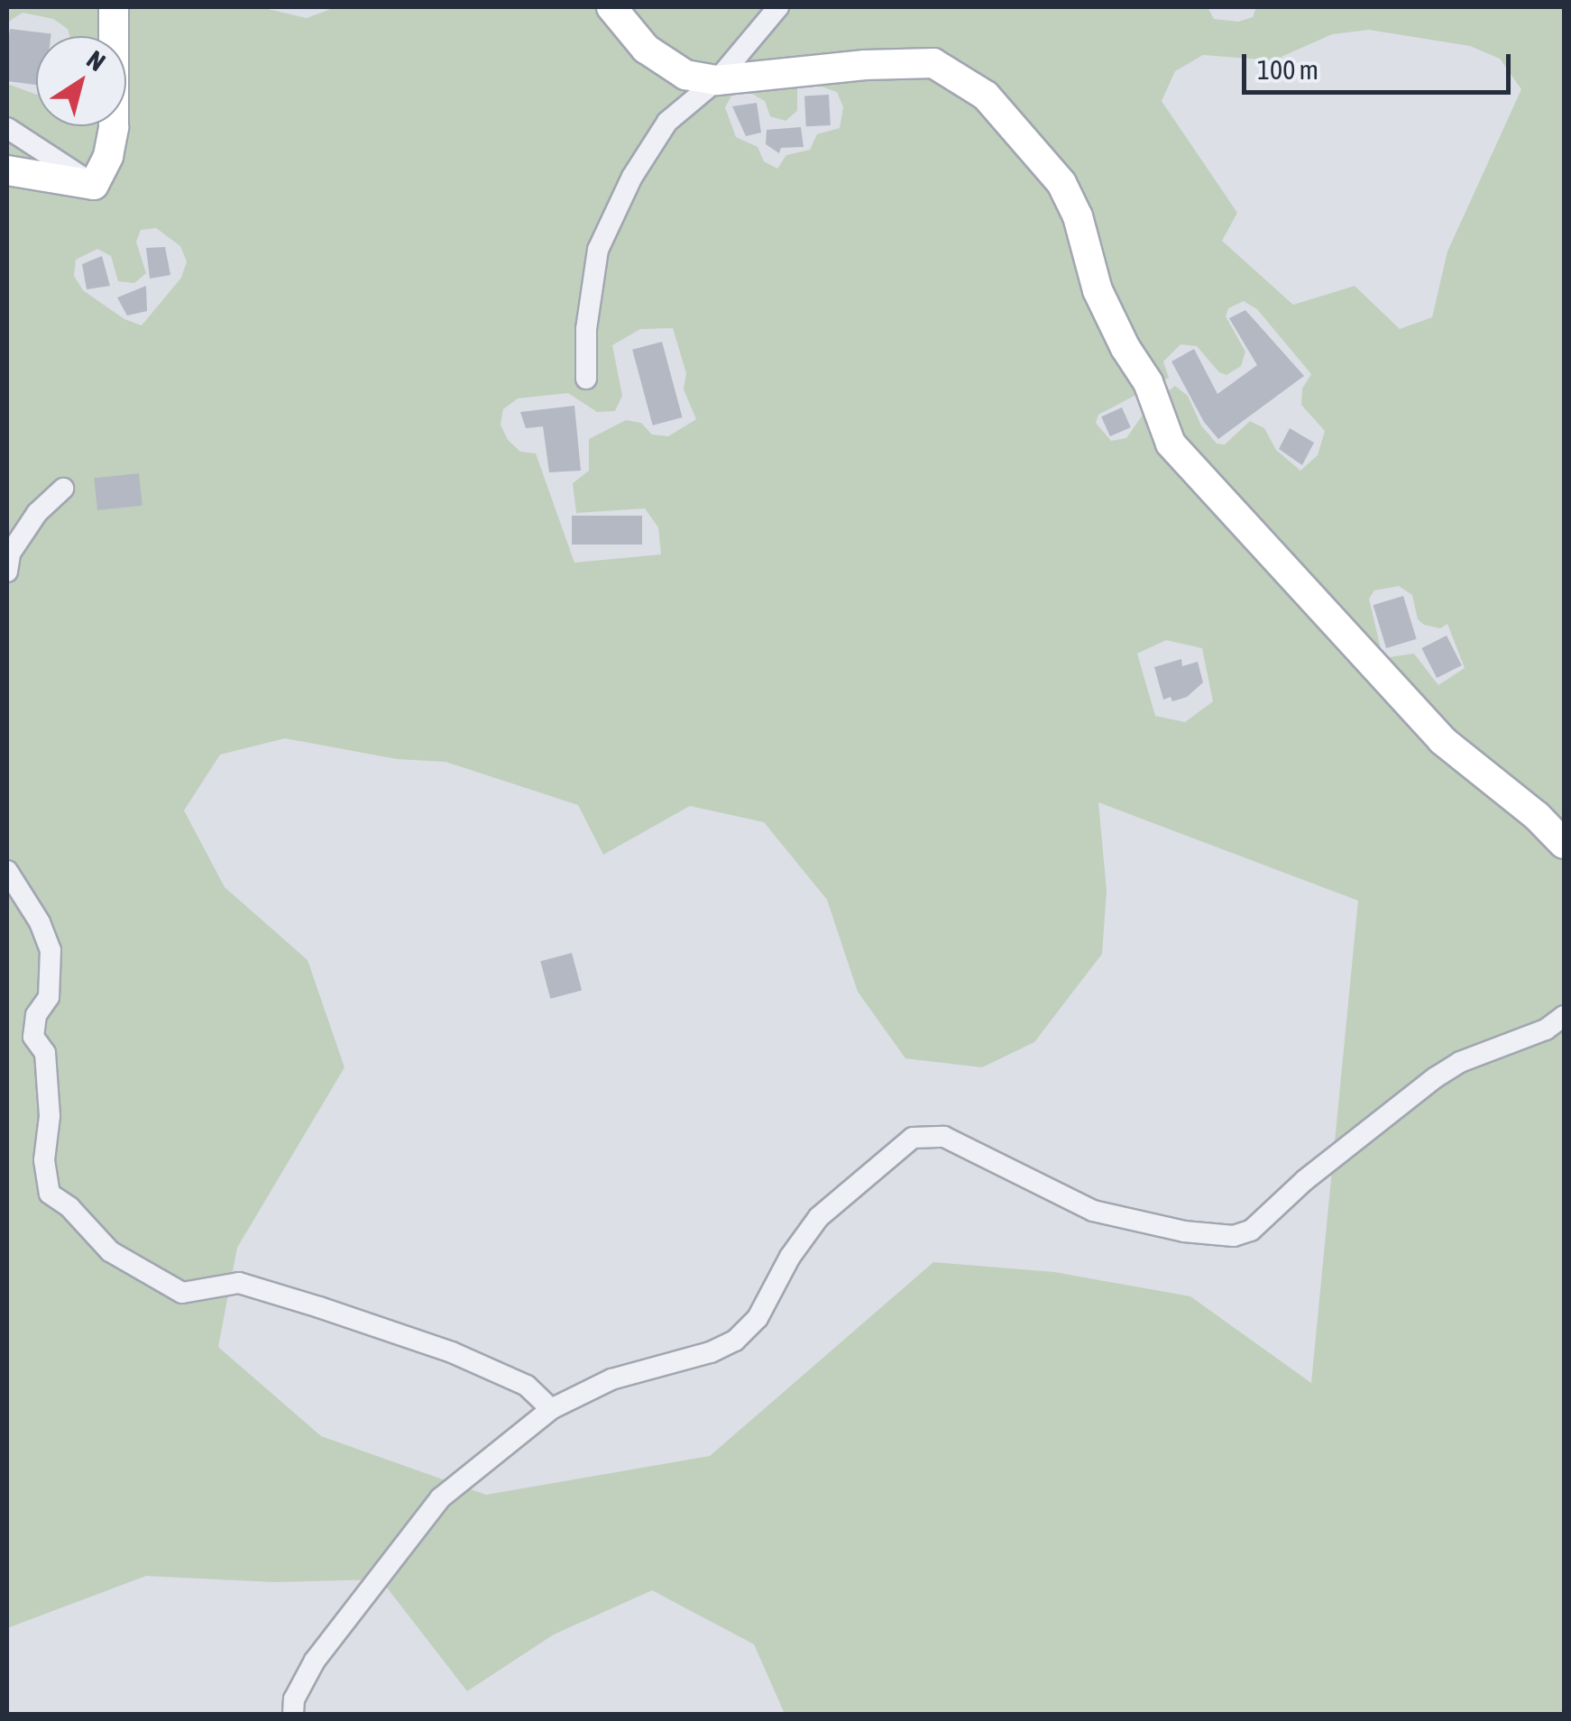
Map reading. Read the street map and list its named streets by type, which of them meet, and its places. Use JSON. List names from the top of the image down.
{
  "scale_bar": "100 m",
  "north": "top right"
}
